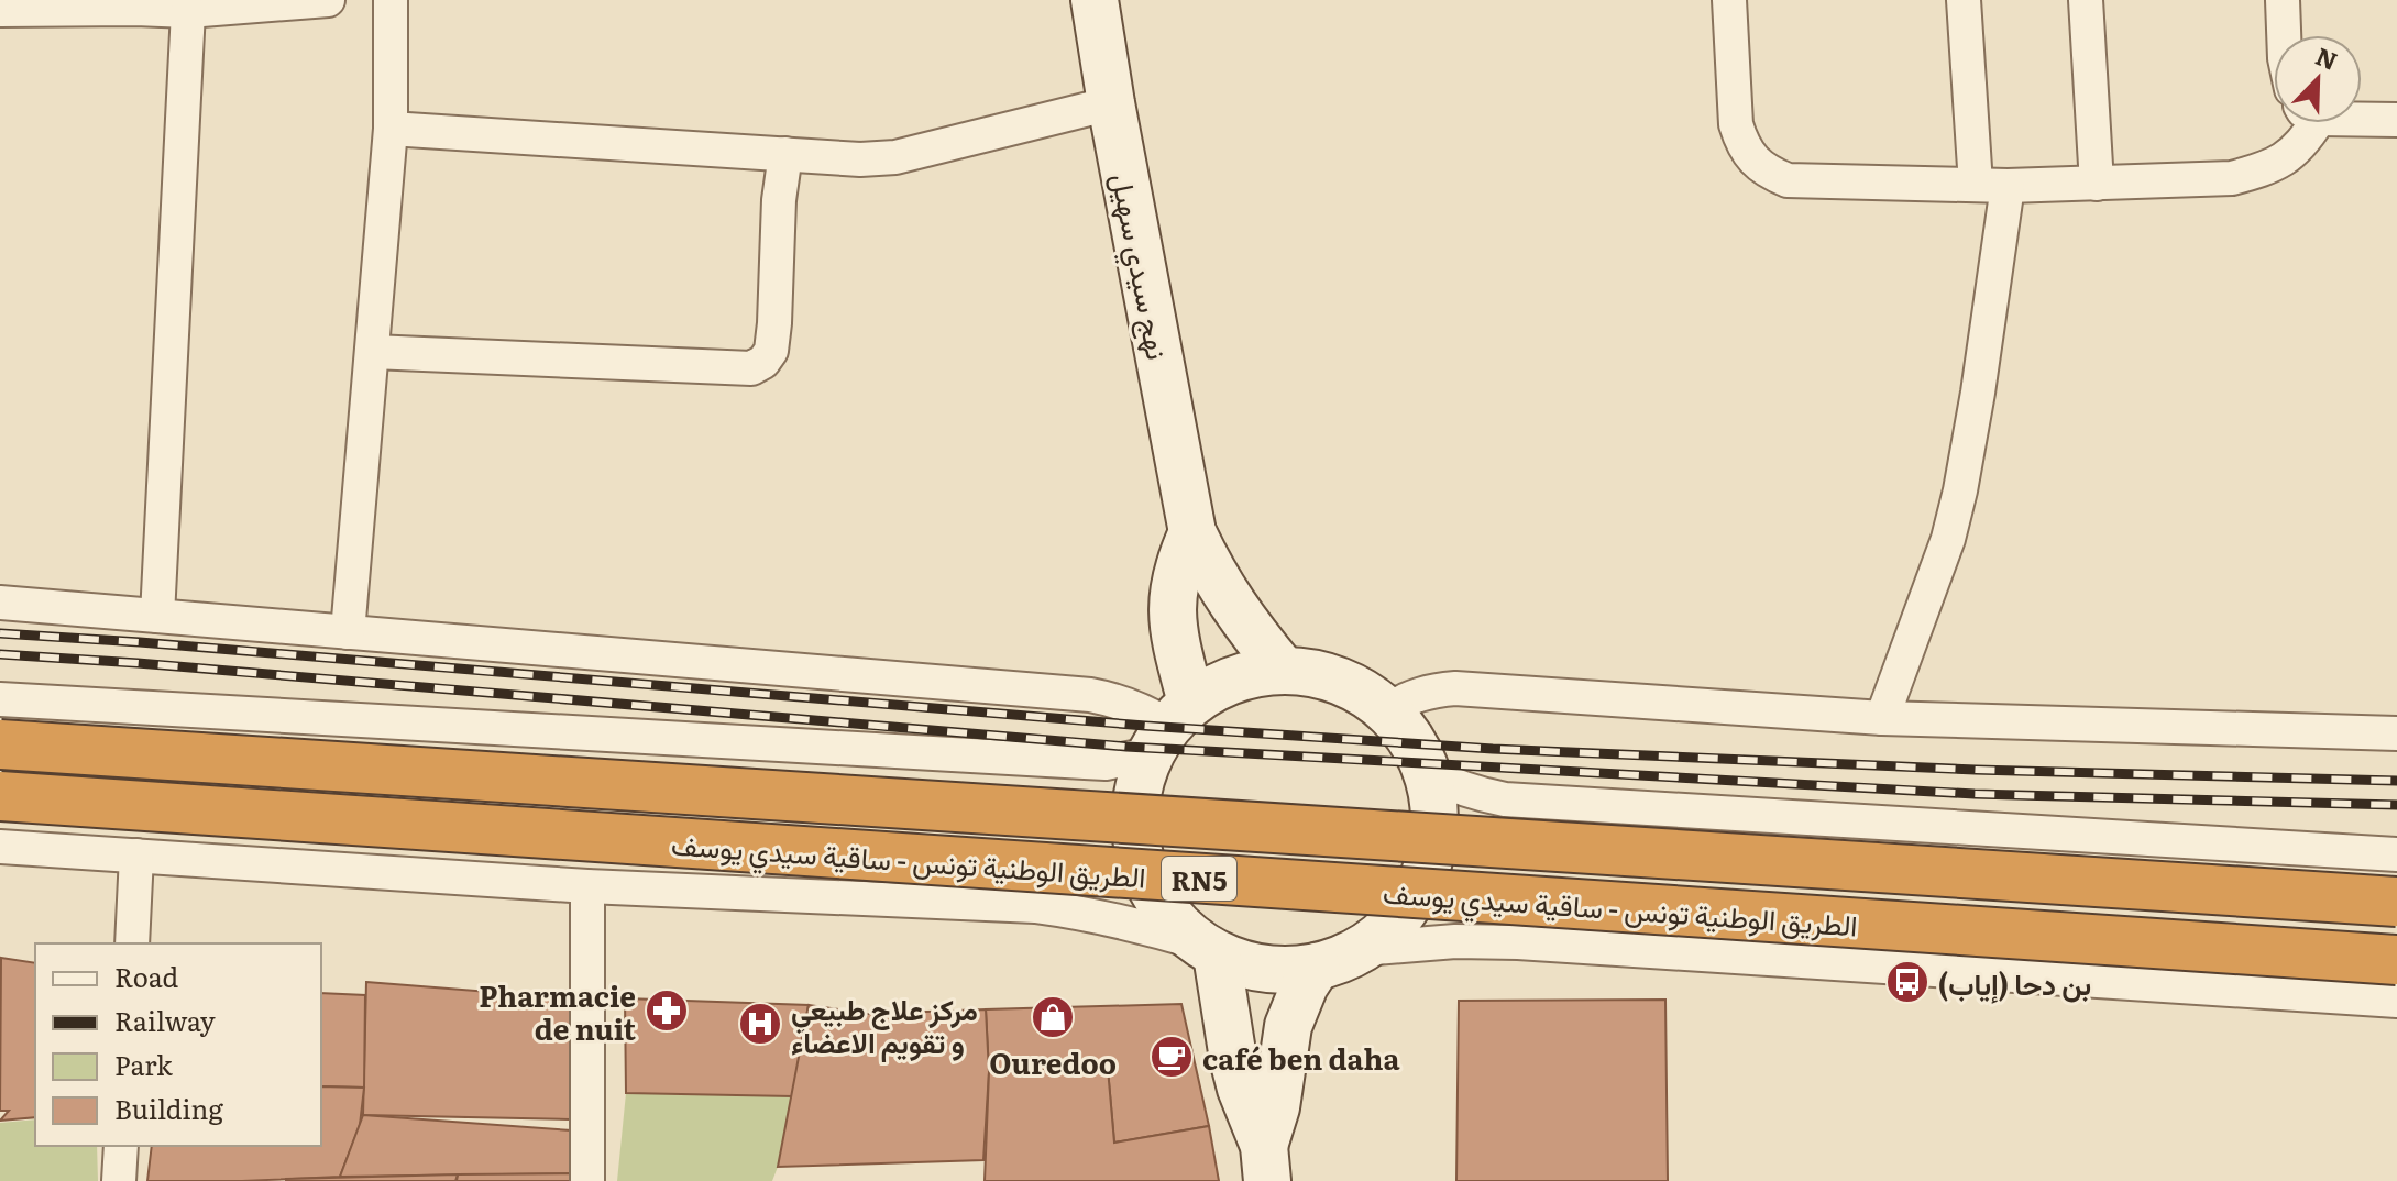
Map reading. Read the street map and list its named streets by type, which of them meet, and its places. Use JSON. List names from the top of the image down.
{
  "streets": {
    "highway": ["الطريق الوطنية تونس - ساقية سيدي يوسف", "RN5"],
    "main road": ["نهج سيدي سهيل"]
  },
  "places": {
    "bus stop": ["بن دحا (إياب)"],
    "pharmacy": ["Pharmacie de nuit"],
    "shop": ["Ouredoo"],
    "hospital": ["مركز علاج طبيعي و تقويم الاعضاء"],
    "cafe": ["café ben daha"]
  },
  "legend": [
    "Road",
    "Railway",
    "Park",
    "Building"
  ],
  "north": "top right"
}
